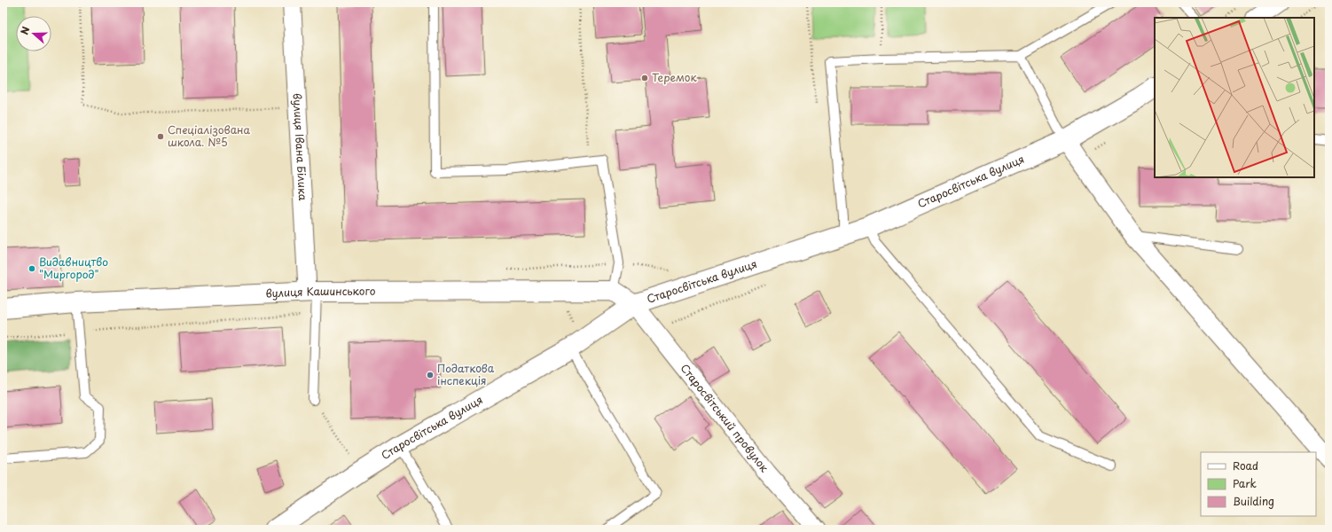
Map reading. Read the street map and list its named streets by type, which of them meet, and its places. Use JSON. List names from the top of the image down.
{
  "streets": {
    "street": [
      "вулиця Івана Білика",
      "Старосвітська вулиця",
      "вулиця Кашинського",
      "Старосвітський провулок"
    ]
  },
  "crossings": [
    ["вулиця Івана Білика", "вулиця Кашинського"],
    ["Старосвітська вулиця", "Старосвітський провулок"]
  ],
  "places": [
    "Теремок",
    "Спеціалізована школа. №5",
    "Видавництво \"Миргород\"",
    "Податкова інспекція"
  ],
  "legend": ["Road", "Park", "Building"],
  "north": "left"
}
